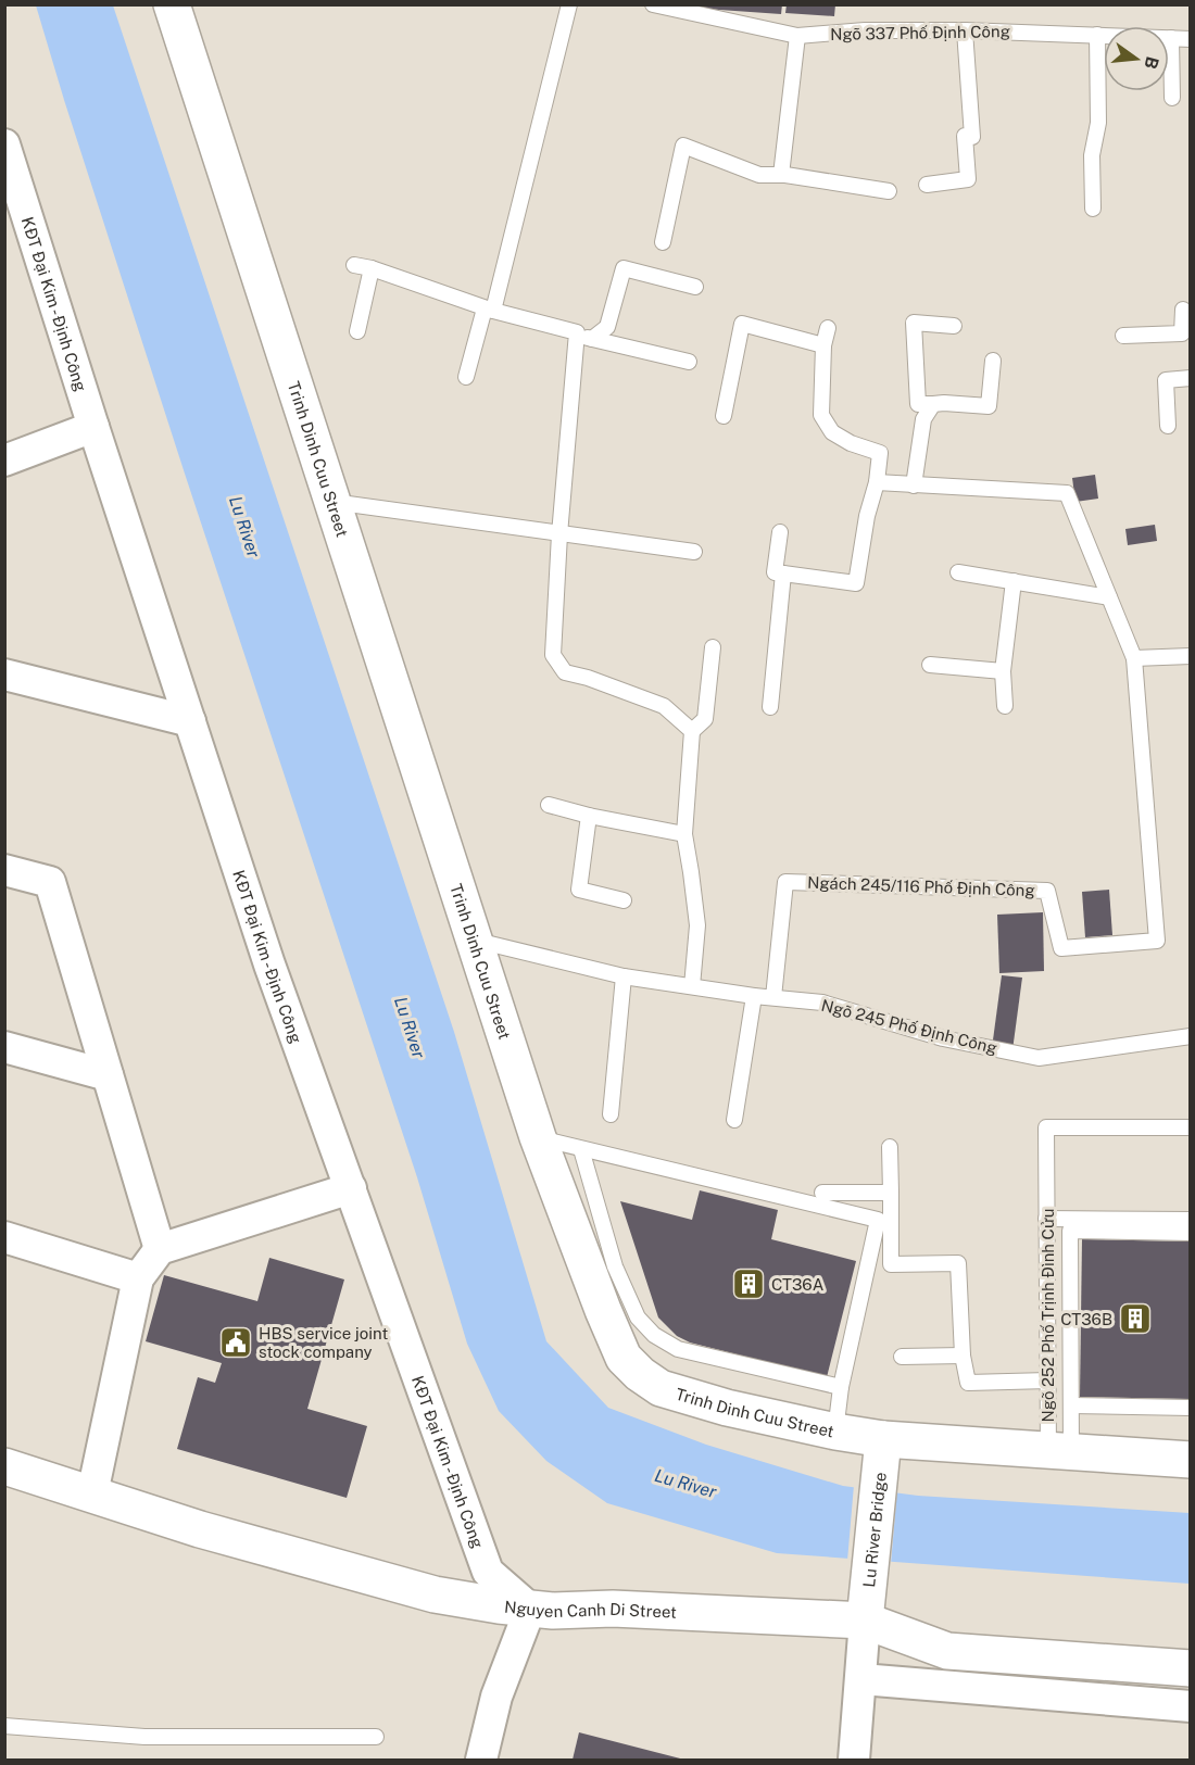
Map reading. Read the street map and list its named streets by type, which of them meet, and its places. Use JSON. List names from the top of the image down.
{
  "streets": {
    "main road": ["Trinh Dinh Cuu Street", "Lu River Bridge", "Nguyen Canh Di Street"],
    "street": ["KĐT Đại Kim - Định Công"],
    "lane": [
      "Ngõ 337 Phố Định Công",
      "Ngách 245/116 Phố Định Công",
      "Ngõ 245 Phố Định Công",
      "Ngõ 252 Phố Trịnh Đình Cửu"
    ]
  },
  "crossings": [
    ["KĐT Đại Kim - Định Công", "Nguyen Canh Di Street"],
    ["Trinh Dinh Cuu Street", "Ngõ 245 Phố Định Công"],
    ["Trinh Dinh Cuu Street", "Ngõ 252 Phố Trịnh Đình Cửu"],
    ["Trinh Dinh Cuu Street", "Lu River Bridge"],
    ["Ngách 245/116 Phố Định Công", "Ngõ 245 Phố Định Công"],
    ["Lu River Bridge", "Nguyen Canh Di Street"]
  ],
  "water": ["Lu River"],
  "places": {
    "building": ["CT36A", "CT36B"],
    "public building": ["HBS service joint stock company"]
  },
  "north": "right"
}
